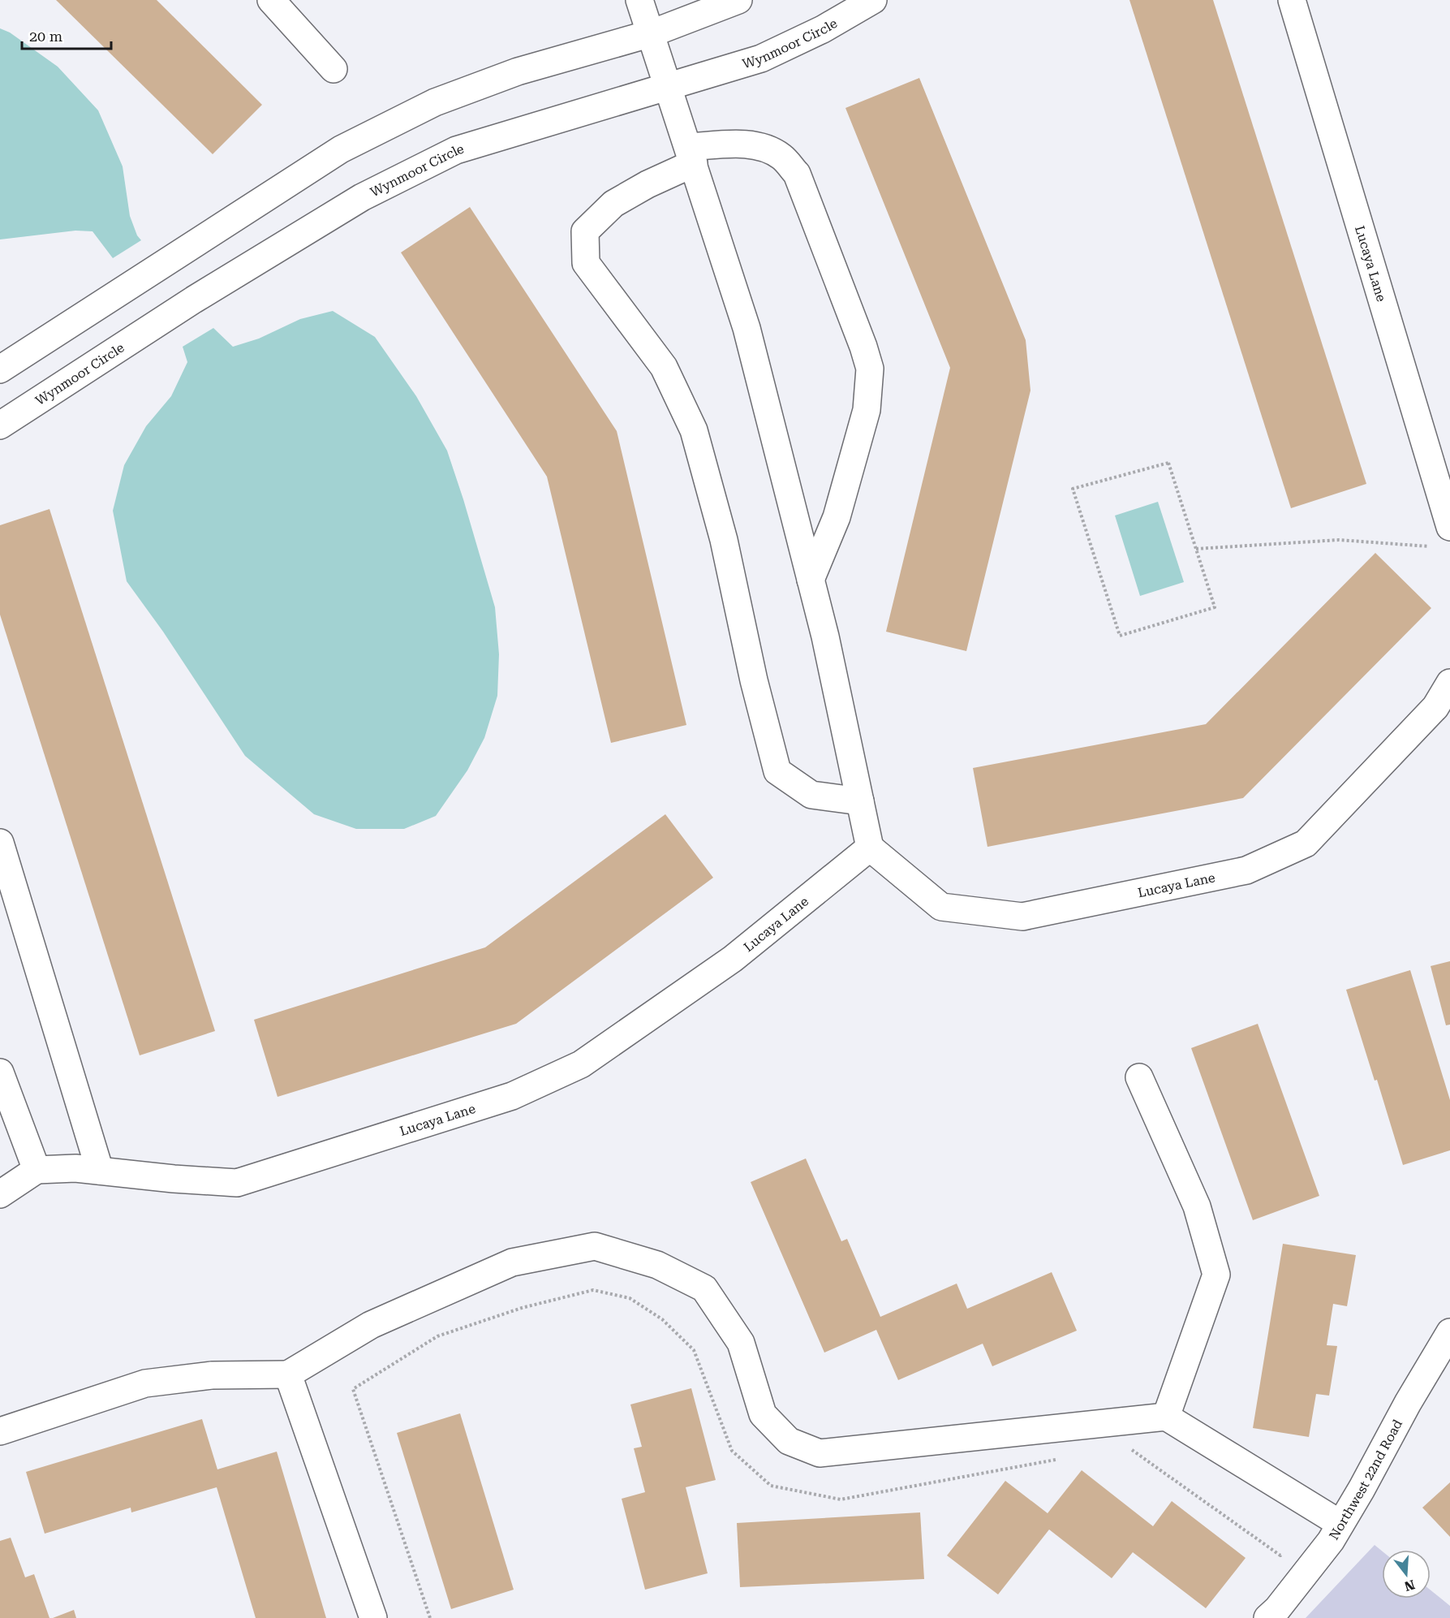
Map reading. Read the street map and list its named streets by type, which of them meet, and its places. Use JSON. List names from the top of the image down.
{
  "streets": {
    "street": ["Wynmoor Circle", "Lucaya Lane", "Northwest 22nd Road"]
  },
  "scale_bar": "20 m",
  "north": "bottom"
}
